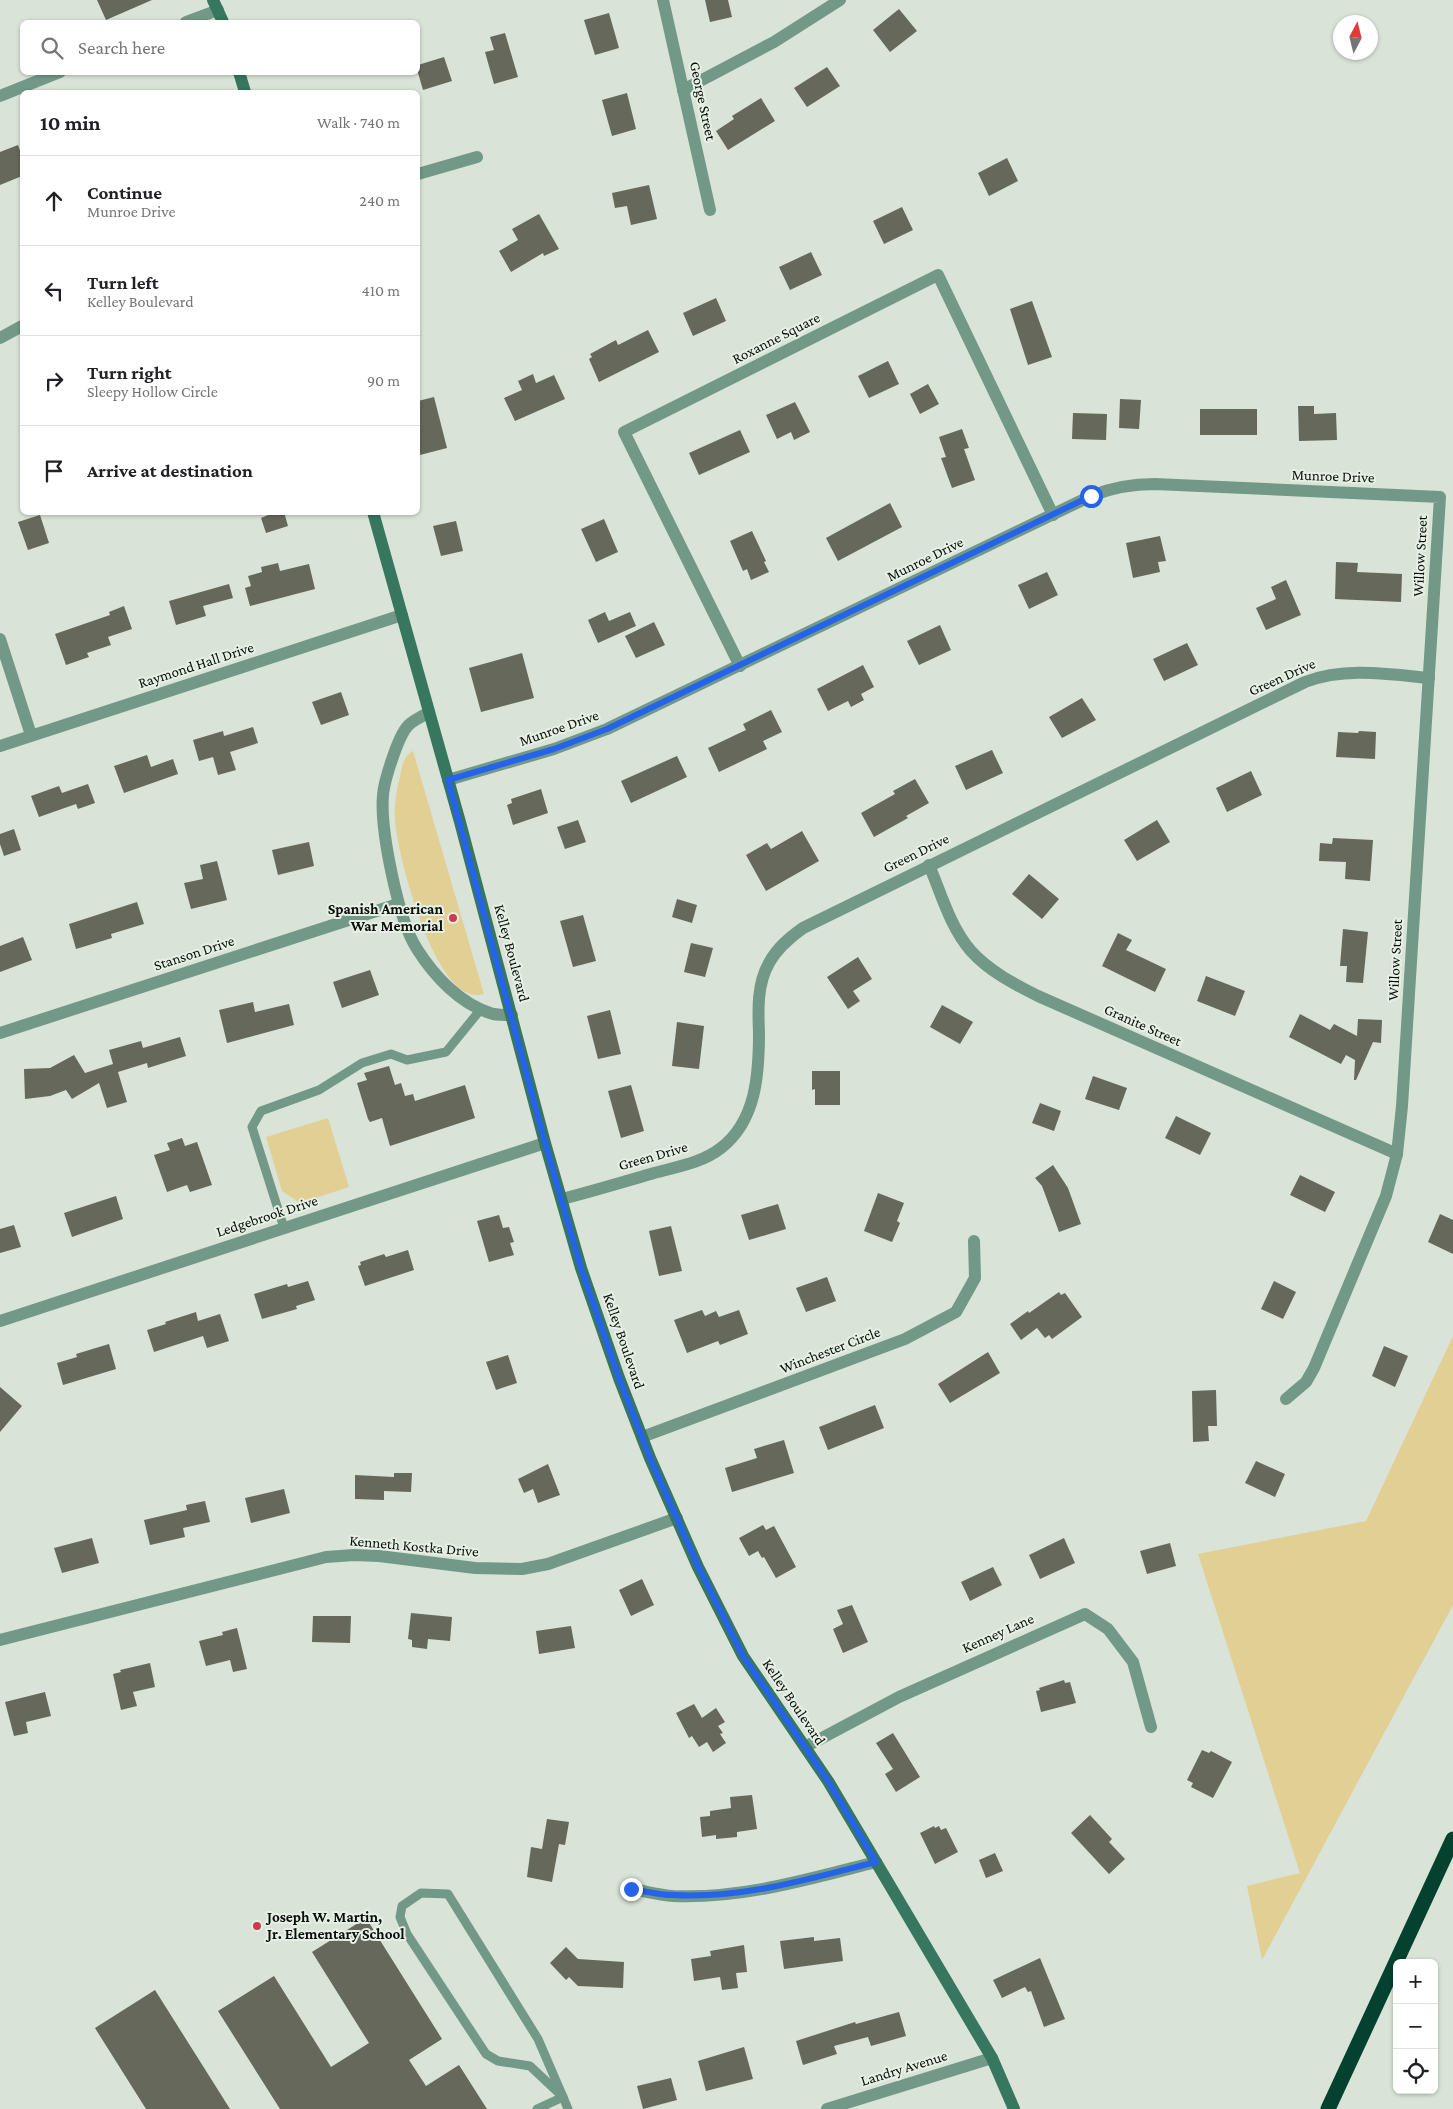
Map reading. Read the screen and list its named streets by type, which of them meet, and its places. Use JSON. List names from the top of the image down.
{
  "streets": {
    "main road": ["Kelley Boulevard"],
    "street": [
      "George Street",
      "Roxanne Square",
      "Munroe Drive",
      "Willow Street",
      "Raymond Hall Drive",
      "Green Drive",
      "Stanson Drive",
      "Granite Street",
      "Ledgebrook Drive",
      "Winchester Circle",
      "Kenneth Kostka Drive",
      "Kenney Lane",
      "Landry Avenue"
    ]
  },
  "crossings": [
    ["Roxanne Square", "Munroe Drive"],
    ["Munroe Drive", "Willow Street"],
    ["Munroe Drive", "Kelley Boulevard"],
    ["Willow Street", "Green Drive"],
    ["Willow Street", "Granite Street"],
    ["Raymond Hall Drive", "Kelley Boulevard"],
    ["Green Drive", "Kelley Boulevard"],
    ["Green Drive", "Granite Street"],
    ["Kelley Boulevard", "Ledgebrook Drive"],
    ["Kelley Boulevard", "Winchester Circle"],
    ["Kelley Boulevard", "Kenneth Kostka Drive"],
    ["Kelley Boulevard", "Kenney Lane"],
    ["Kelley Boulevard", "Landry Avenue"]
  ],
  "places": ["Spanish American War Memorial", "Joseph W. Martin, Jr. Elementary School"],
  "north": "top",
  "page": {
    "search": "Search here",
    "heading": ["10 min", "Walk · 740 m"],
    "list": [
      ["Continue", "Munroe Drive", "240 m"],
      ["Turn left", "Kelley Boulevard", "410 m"],
      ["Turn right", "Sleepy Hollow Circle", "90 m"],
      "Arrive at destination"
    ],
    "map_buttons": ["+", "−"]
  }
}
